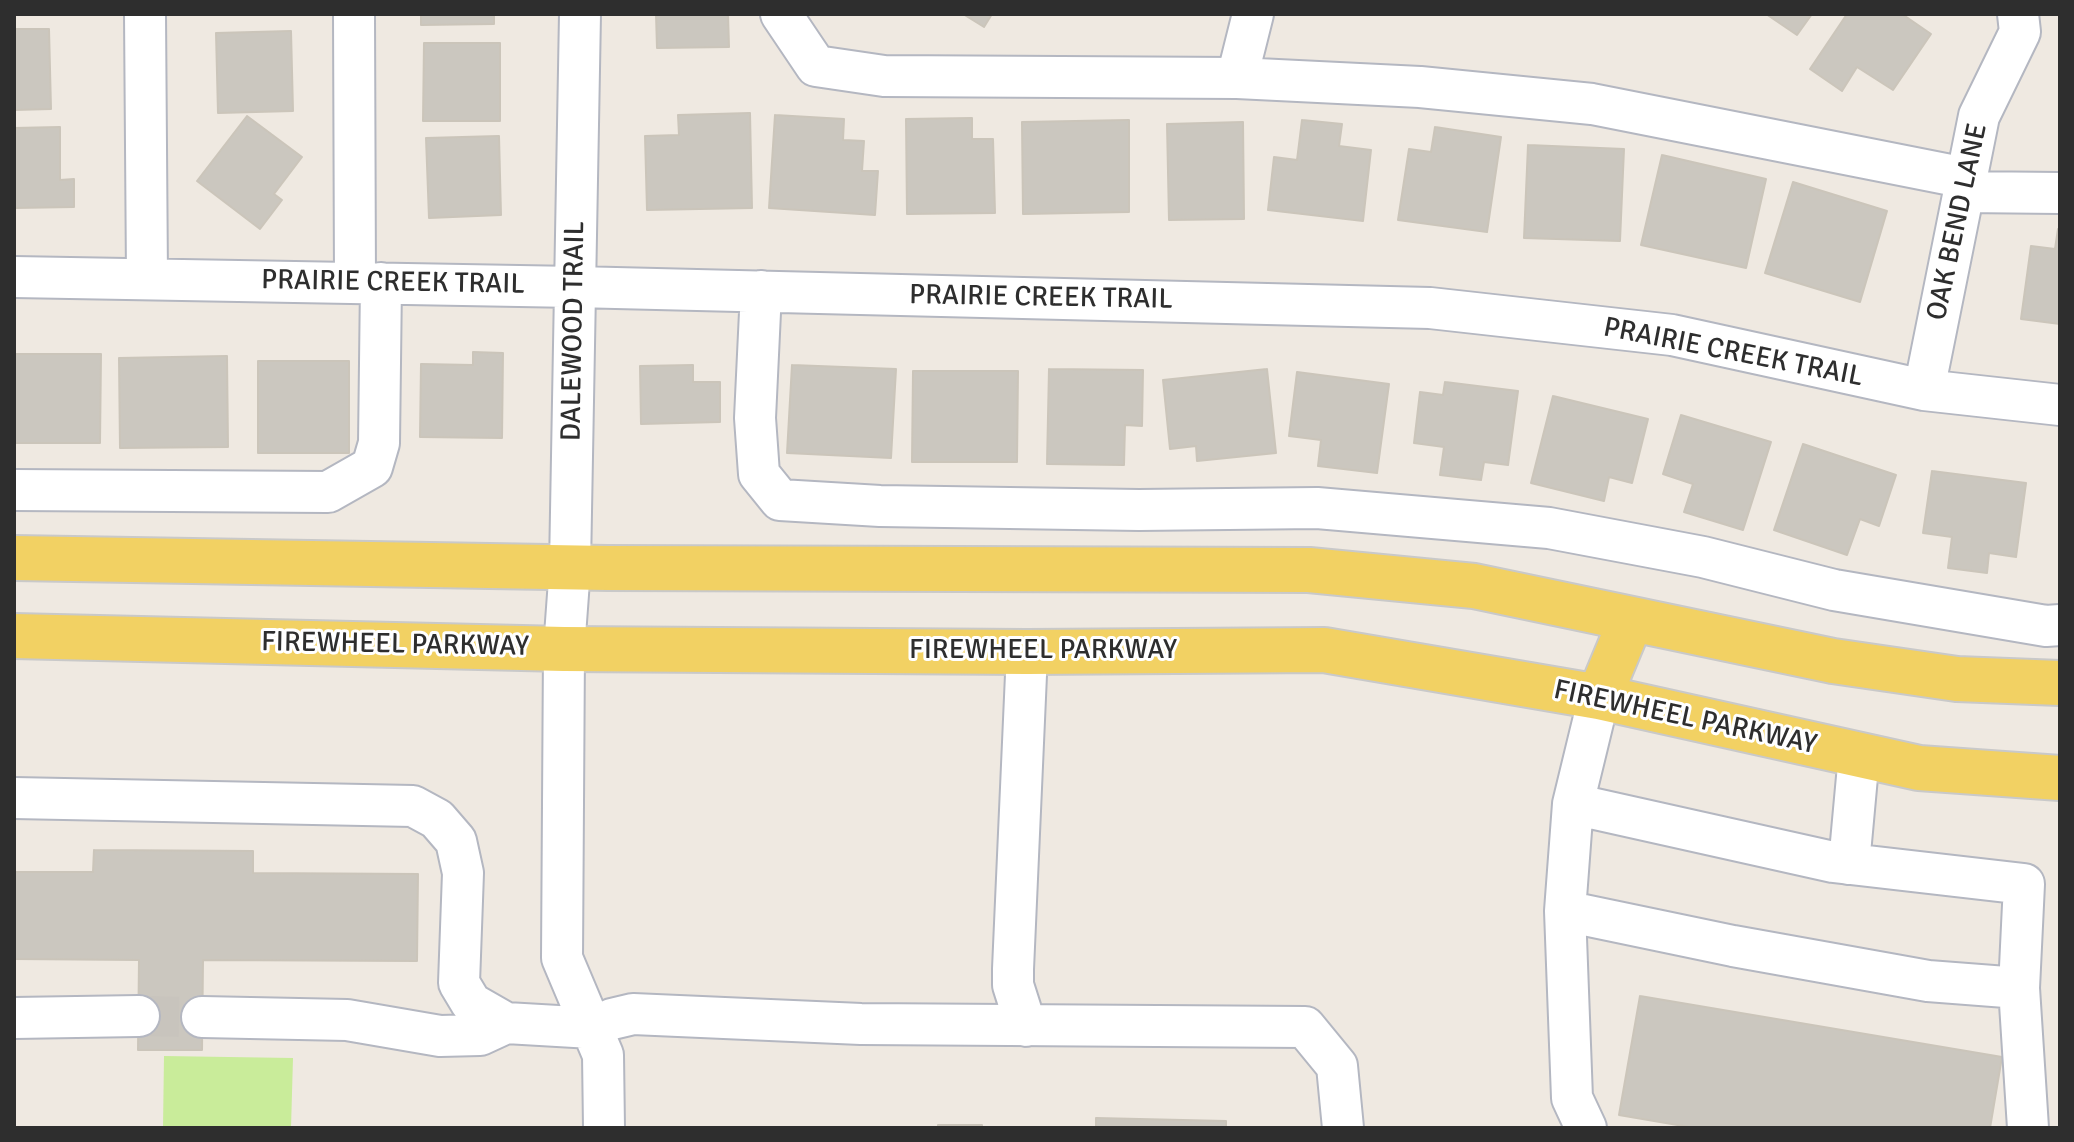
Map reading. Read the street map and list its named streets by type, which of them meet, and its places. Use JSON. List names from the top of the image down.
{
  "streets": {
    "main road": ["FIREWHEEL PARKWAY"],
    "street": ["OAK BEND LANE", "PRAIRIE CREEK TRAIL", "DALEWOOD TRAIL"]
  },
  "crossings": [
    ["OAK BEND LANE", "PRAIRIE CREEK TRAIL"],
    ["PRAIRIE CREEK TRAIL", "DALEWOOD TRAIL"],
    ["DALEWOOD TRAIL", "FIREWHEEL PARKWAY"]
  ]
}
